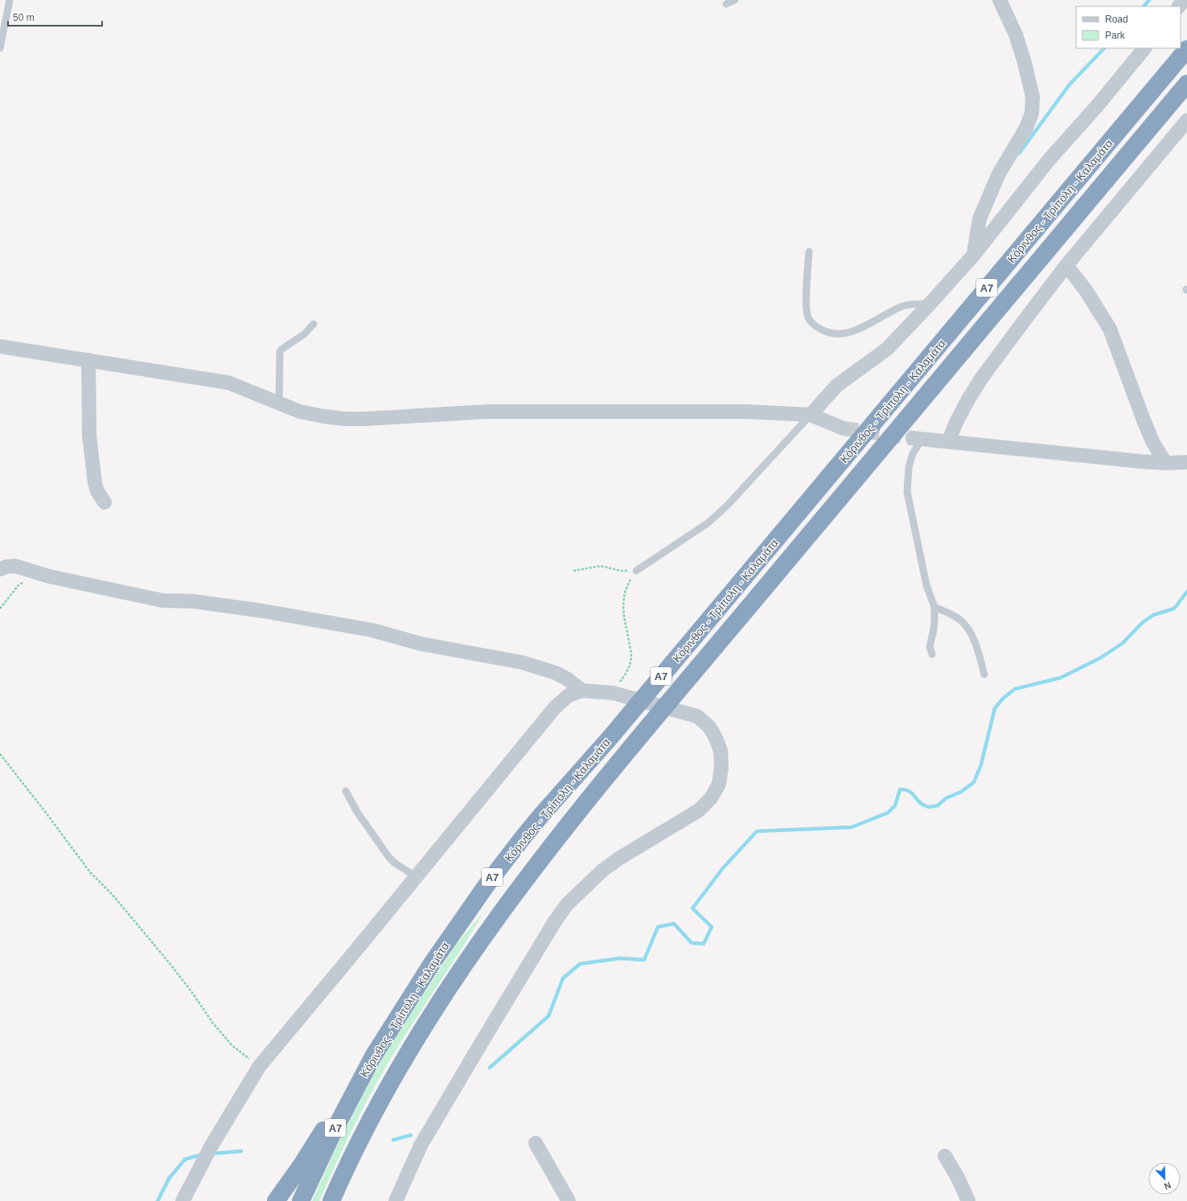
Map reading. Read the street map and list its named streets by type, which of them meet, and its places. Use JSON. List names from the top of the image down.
{
  "streets": {
    "highway": ["Κόρινθος - Τρίπολη - Καλαμάτα", "Α7"]
  },
  "legend": ["Road", "Park"],
  "scale_bar": "50 m",
  "north": "bottom right"
}
